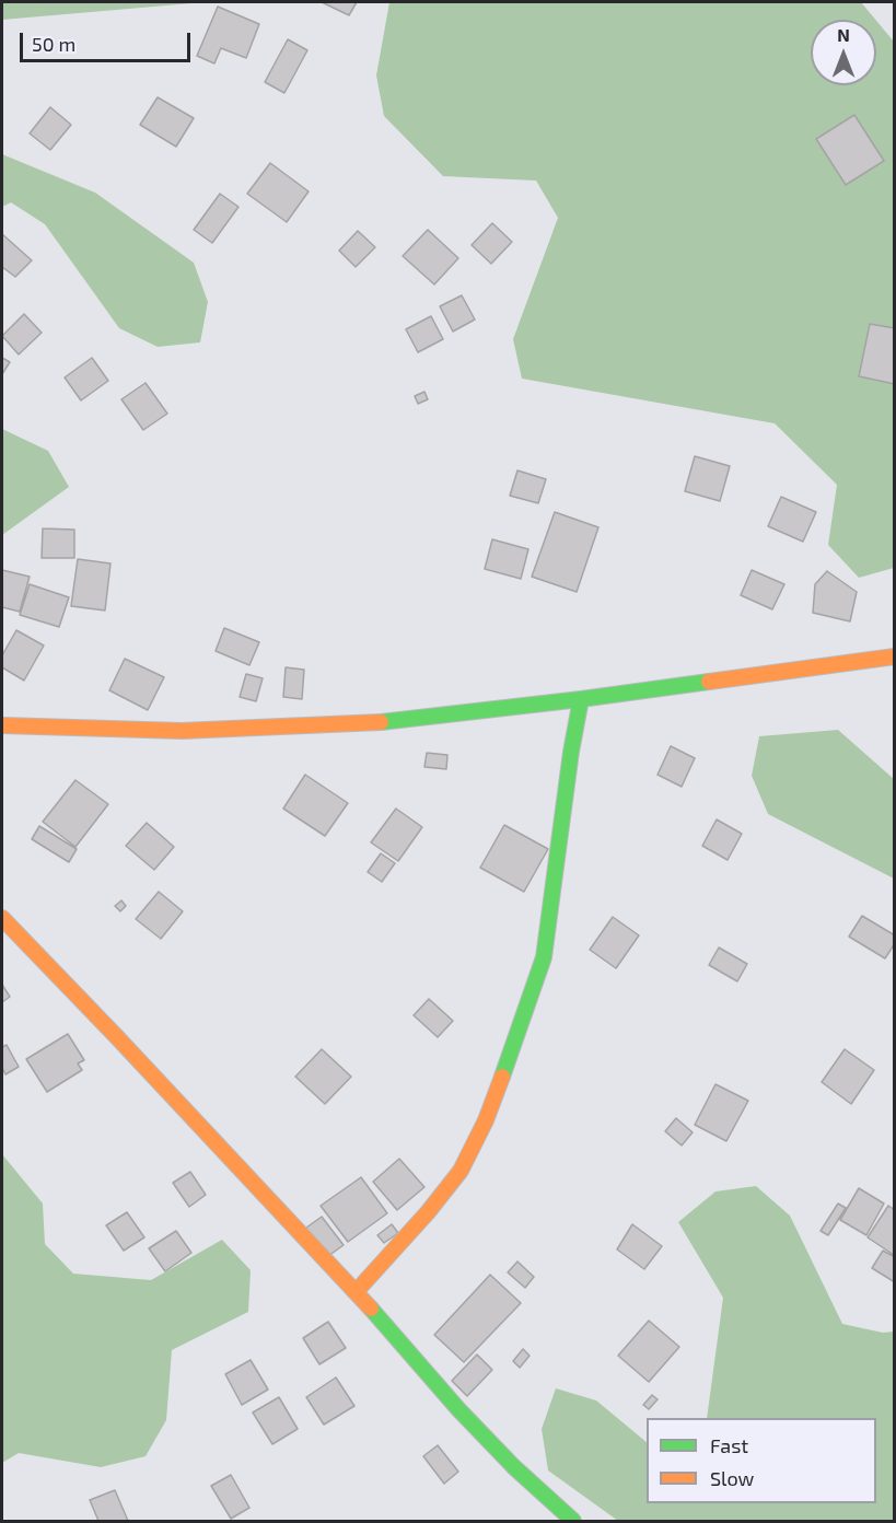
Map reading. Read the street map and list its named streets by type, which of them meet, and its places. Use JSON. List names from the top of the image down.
{
  "legend": ["Fast", "Slow"],
  "scale_bar": "50 m",
  "north": "top"
}
